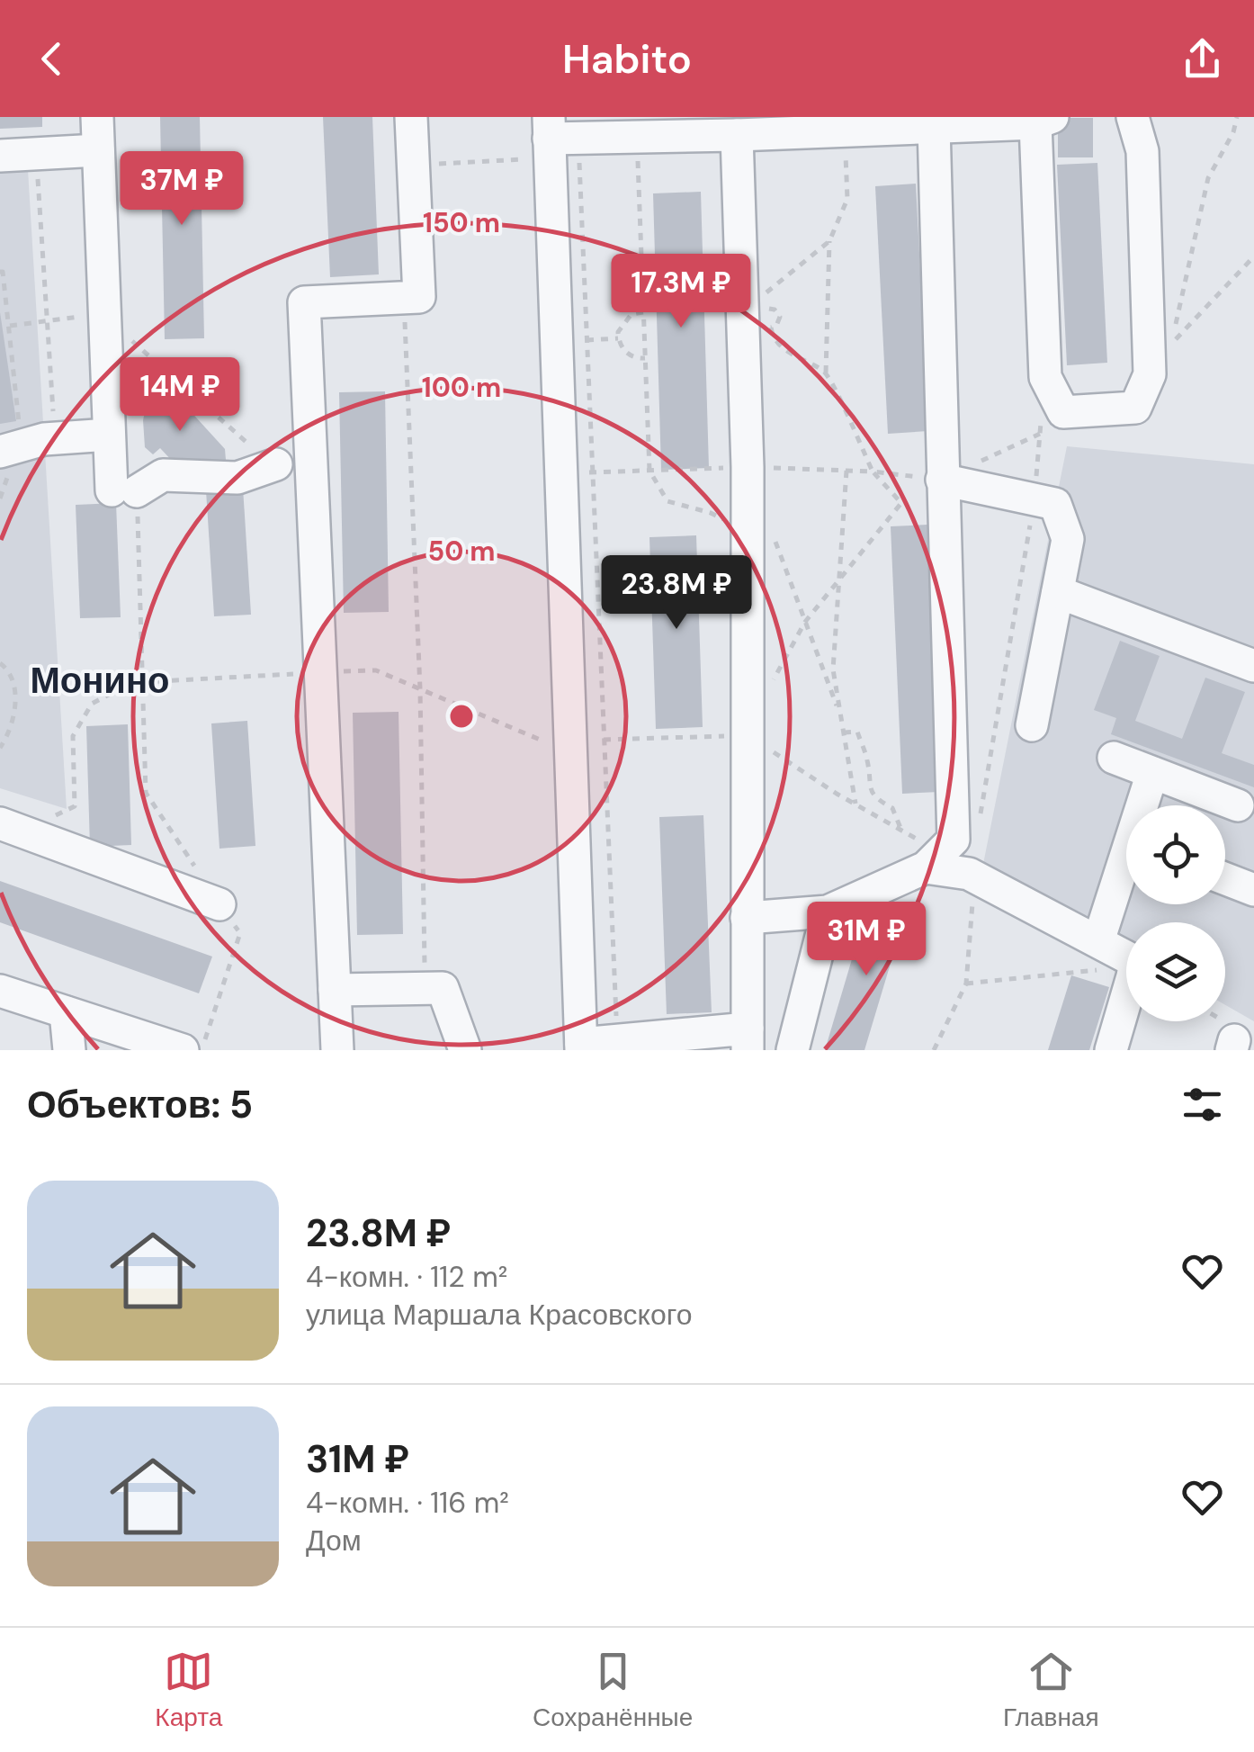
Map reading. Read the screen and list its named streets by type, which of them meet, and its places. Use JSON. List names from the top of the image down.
{
  "districts": ["Монино"],
  "page": {
    "header": "Habito",
    "price": [
      "37M ₽",
      "17.3M ₽",
      "14M ₽",
      "23.8M ₽",
      "31M ₽"
    ],
    "heading": "Объектов: 5",
    "list": [
      {
        "name": "23.8M ₽",
        "note": "4-комн. · 112 m² · улица Маршала Красовского"
      },
      {
        "name": "31M ₽",
        "note": "4-комн. · 116 m² · Дом"
      }
    ],
    "tabs": ["Карта", "Сохранённые", "Главная"]
  },
  "rings": ["150 m", "100 m", "50 m"]
}
